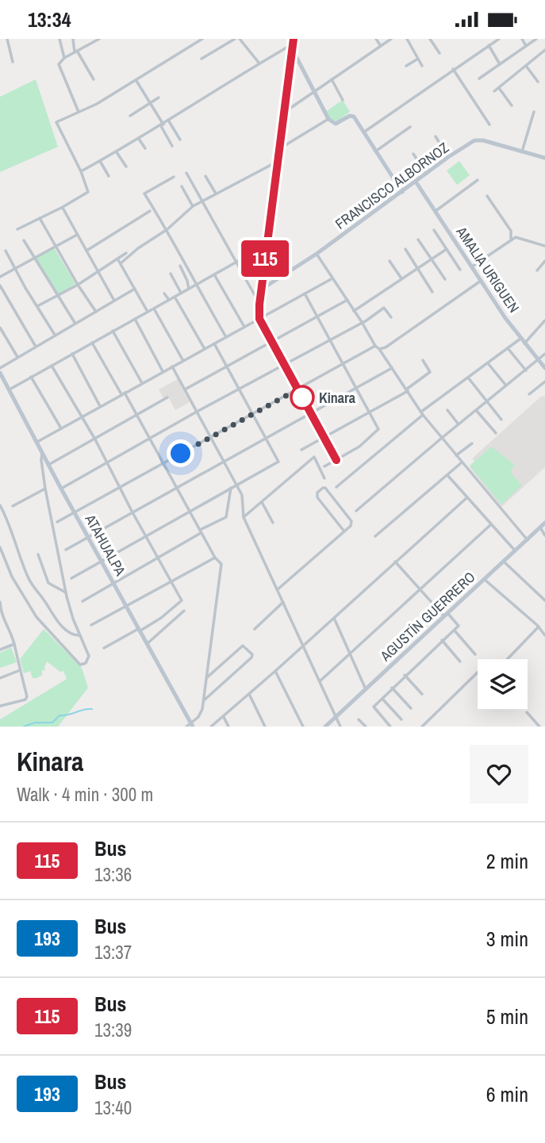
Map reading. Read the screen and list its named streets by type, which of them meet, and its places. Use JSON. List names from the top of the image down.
{
  "streets": {
    "street": [
      "FRANCISCO ALBORNOZ",
      "AMALIA URIGUEN",
      "ATAHUALPA",
      "AGUSTÍN GUERRERO"
    ]
  },
  "crossings": [
    ["FRANCISCO ALBORNOZ", "AMALIA URIGUEN"]
  ],
  "places": ["Kinara"],
  "lines": ["bus line 115"],
  "page": {
    "status": "13:34",
    "on_map": "115",
    "heading": ["Kinara", "Walk · 4 min · 300 m"],
    "list": [
      {
        "mark": "115",
        "name": "Bus",
        "note": "13:36",
        "value": "2 min"
      },
      {
        "mark": "193",
        "name": "Bus",
        "note": "13:37",
        "value": "3 min"
      },
      {
        "mark": "115",
        "name": "Bus",
        "note": "13:39",
        "value": "5 min"
      },
      {
        "mark": "193",
        "name": "Bus",
        "note": "13:40",
        "value": "6 min"
      }
    ]
  }
}
